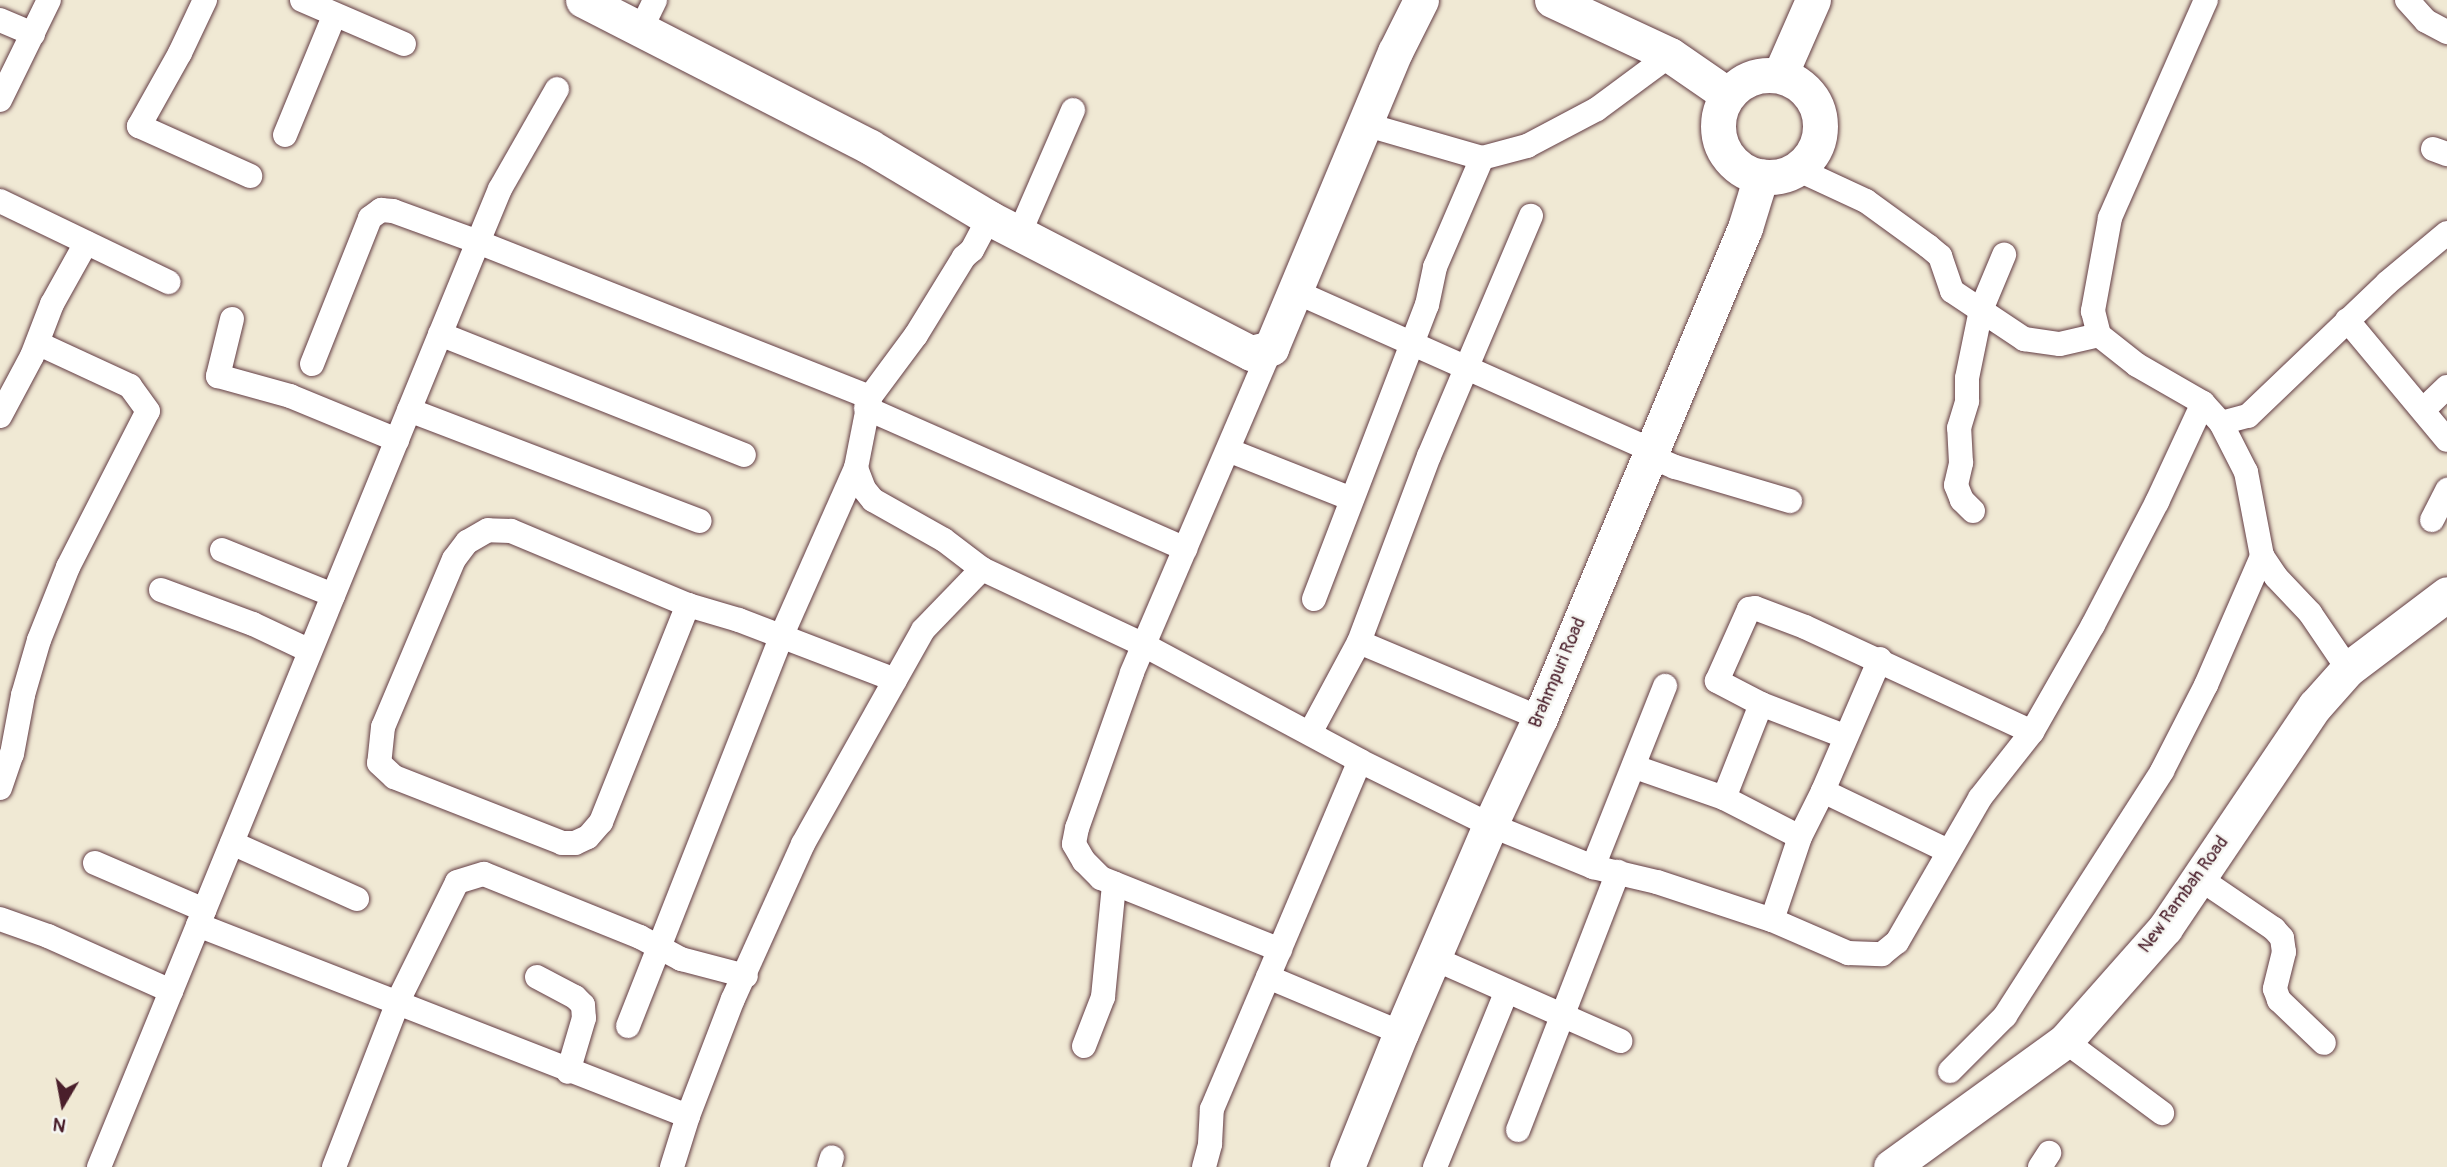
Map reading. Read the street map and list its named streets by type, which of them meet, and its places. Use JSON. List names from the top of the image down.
{
  "streets": {
    "street": ["Brahmpuri Road", "New Rambah Road"]
  },
  "north": "bottom"
}
